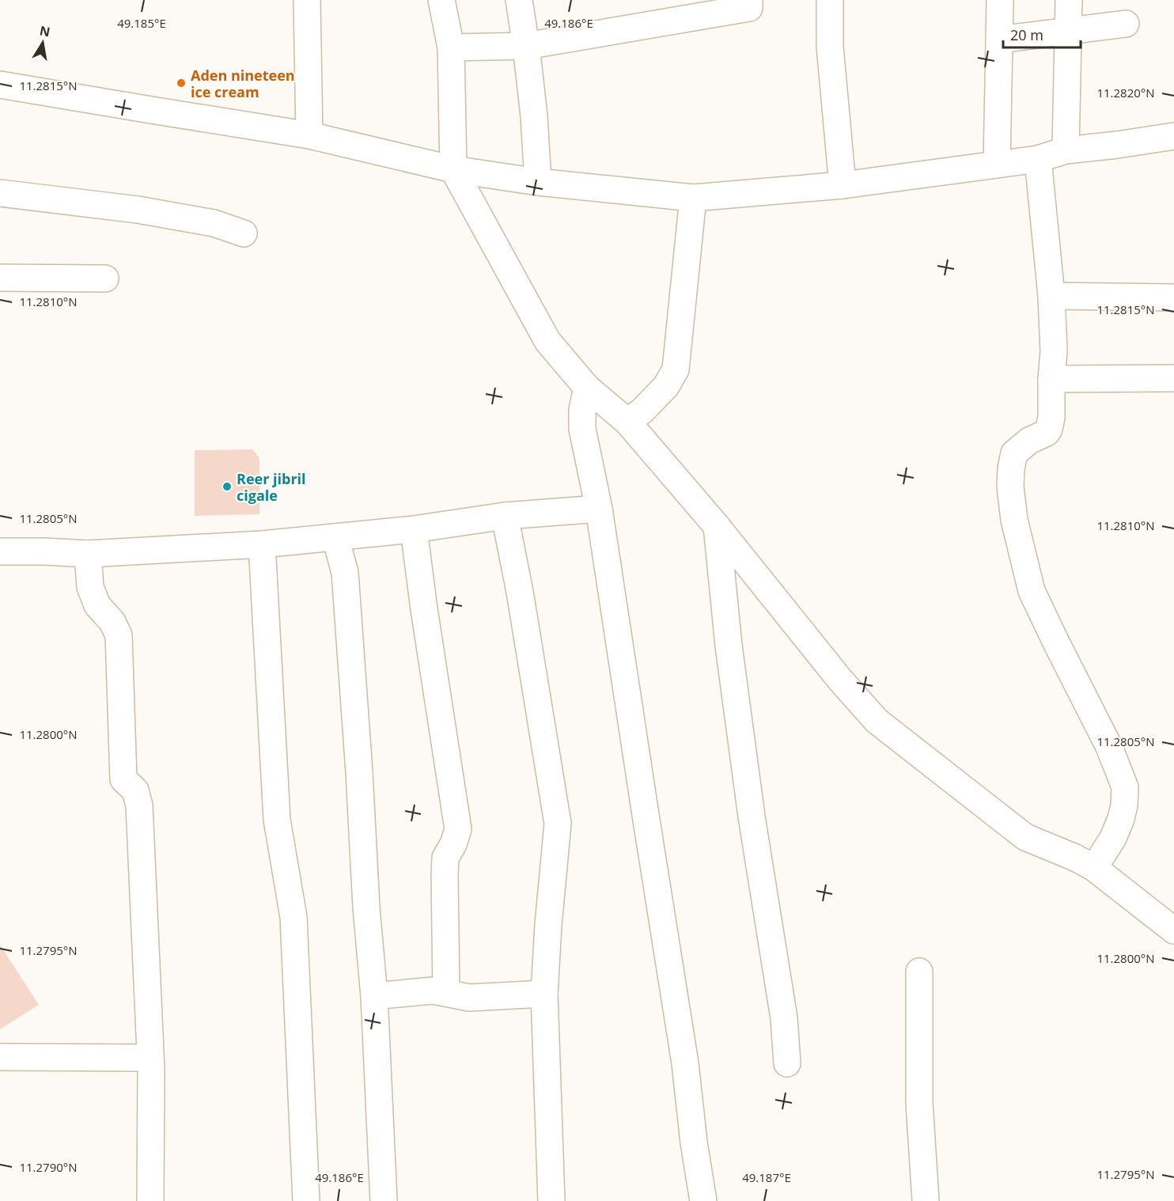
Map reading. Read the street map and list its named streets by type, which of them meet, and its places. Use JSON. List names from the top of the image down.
{
  "places": ["Aden nineteen ice cream", "Reer jibril cigale"],
  "scale_bar": "20 m",
  "north": "top",
  "coordinates": [
    "49.185°E",
    "49.186°E",
    "11.2815°N",
    "11.2820°N",
    "11.2810°N",
    "11.2805°N",
    "11.2800°N",
    "11.2795°N",
    "11.2790°N",
    "49.187°E"
  ]
}
